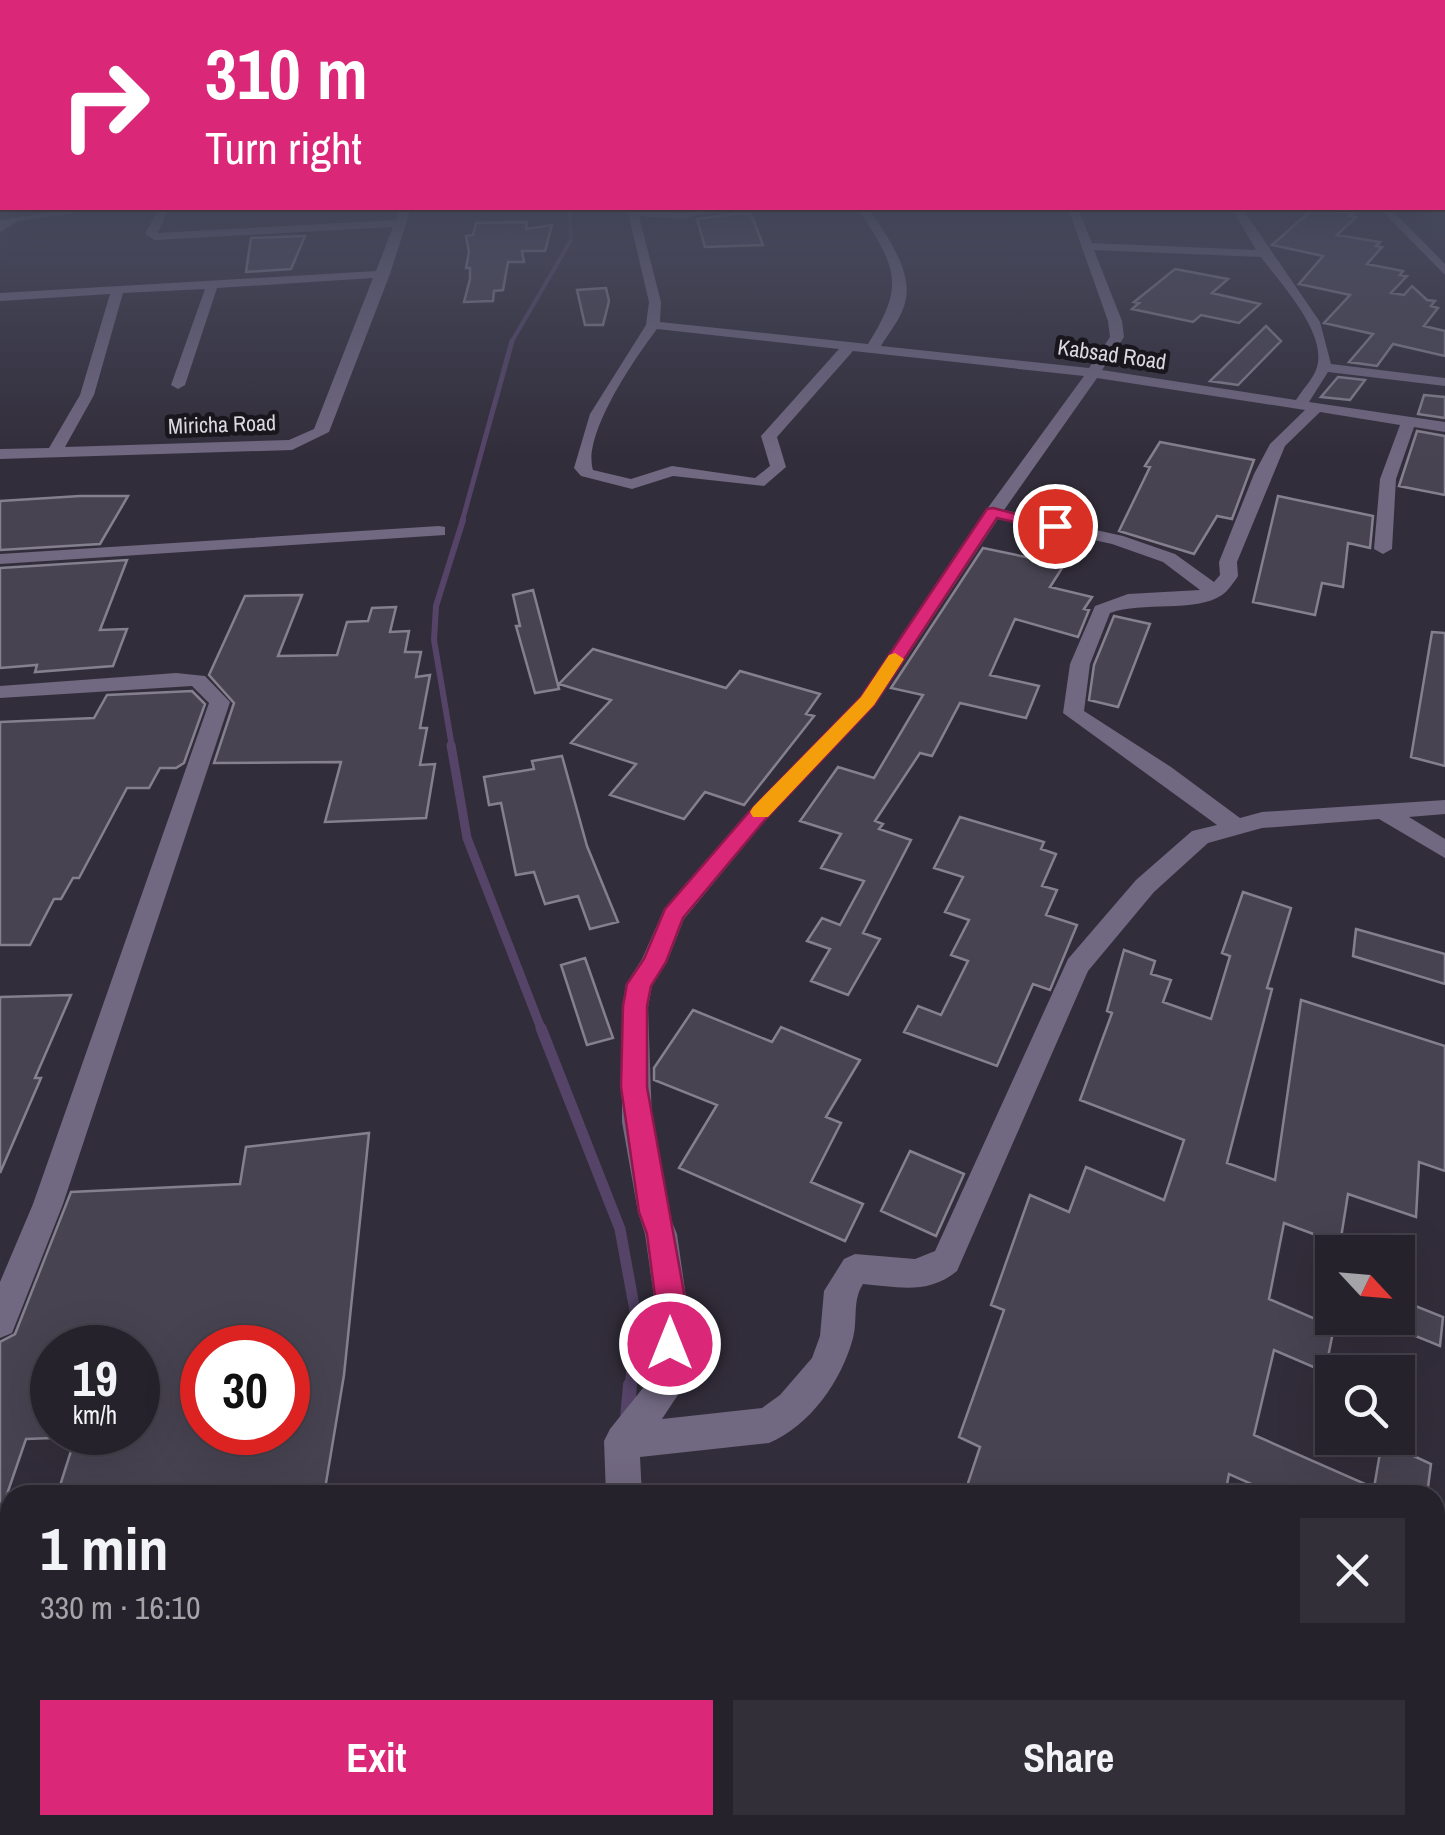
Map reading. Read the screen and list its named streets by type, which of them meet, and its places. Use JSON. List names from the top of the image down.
{
  "streets": {
    "street": ["Kabsad Road", "Miricha Road"]
  },
  "north": "bottom right",
  "page": {
    "turn": ["310 m", "Turn right"],
    "speed": "19 km/h",
    "limit": "30",
    "heading": ["1 min", "330 m · 16:10"],
    "buttons": ["Exit", "Share"]
  }
}
